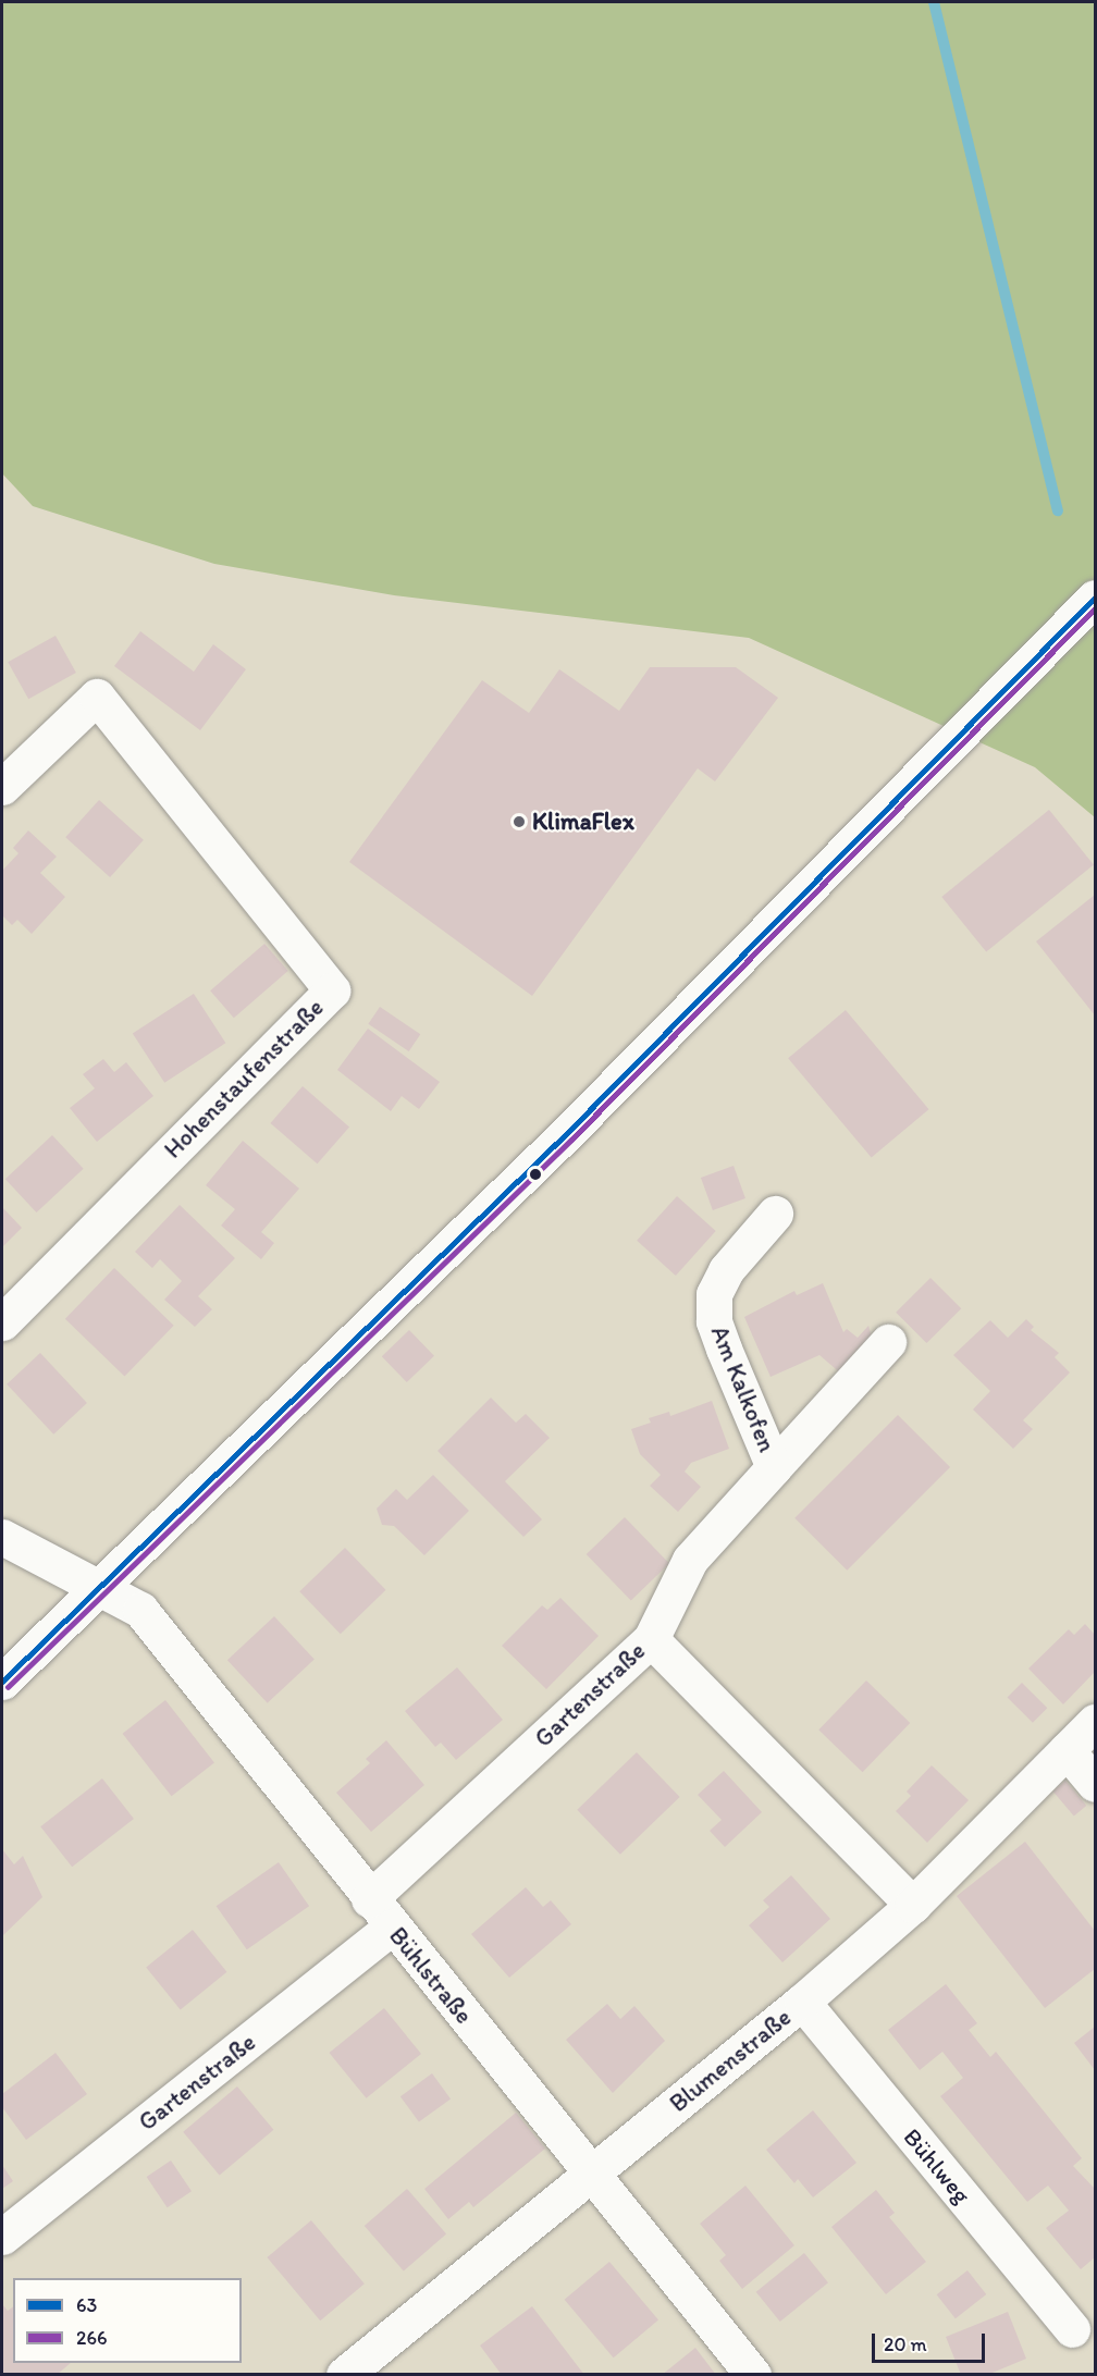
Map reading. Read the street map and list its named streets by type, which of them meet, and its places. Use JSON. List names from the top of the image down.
{
  "streets": {
    "street": [
      "Hohenstaufenstraße",
      "Am Kalkofen",
      "Gartenstraße",
      "Bühlstraße",
      "Blumenstraße",
      "Bühlweg"
    ]
  },
  "crossings": [
    ["Am Kalkofen", "Gartenstraße"],
    ["Gartenstraße", "Bühlstraße"],
    ["Gartenstraße", "Blumenstraße"],
    ["Bühlstraße", "Blumenstraße"],
    ["Blumenstraße", "Bühlweg"]
  ],
  "places": ["KlimaFlex"],
  "lines": ["transit line 63", "transit line 266"],
  "legend": ["63", "266"],
  "scale_bar": "20 m"
}
